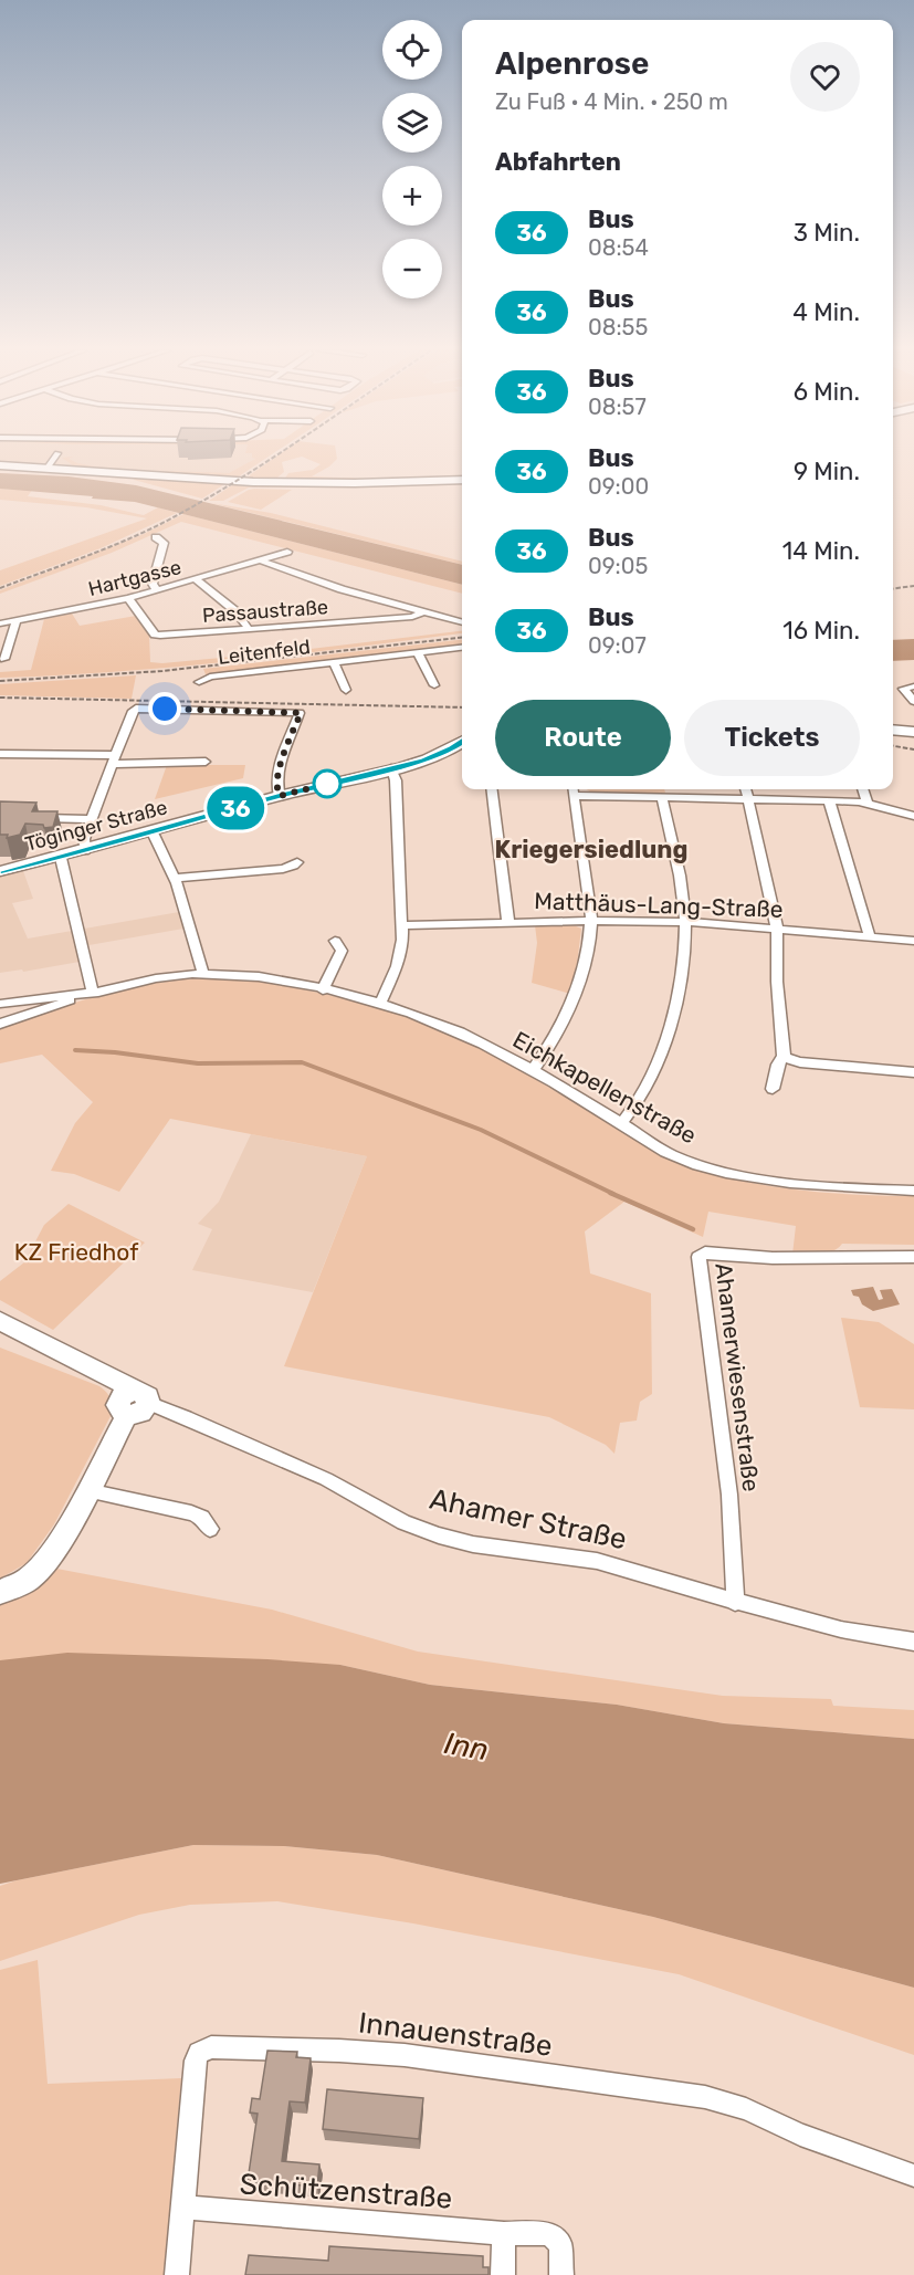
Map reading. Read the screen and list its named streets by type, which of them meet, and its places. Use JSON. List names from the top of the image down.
{
  "streets": {
    "street": [
      "Hartgasse",
      "Passaustraße",
      "Leitenfeld",
      "Töginger Straße",
      "Matthäus-Lang-Straße",
      "Eichkapellenstraße",
      "Ahamerwiesenstraße",
      "Ahamer Straße",
      "Innauenstraße",
      "Schützenstraße"
    ]
  },
  "crossings": [
    ["Hartgasse", "Passaustraße"],
    ["Ahamerwiesenstraße", "Ahamer Straße"],
    ["Innauenstraße", "Schützenstraße"]
  ],
  "districts": ["Kriegersiedlung"],
  "water": ["Inn"],
  "parks": ["KZ Friedhof"],
  "lines": ["bus line 36"],
  "page": {
    "on_map": "36",
    "map_buttons": ["+", "−"],
    "heading": [
      ["Alpenrose", "Zu Fuß · 4 Min. · 250 m"],
      "Abfahrten"
    ],
    "list": [
      {
        "mark": "36",
        "name": "Bus",
        "note": "08:54",
        "value": "3 Min."
      },
      {
        "mark": "36",
        "name": "Bus",
        "note": "08:55",
        "value": "4 Min."
      },
      {
        "mark": "36",
        "name": "Bus",
        "note": "08:57",
        "value": "6 Min."
      },
      {
        "mark": "36",
        "name": "Bus",
        "note": "09:00",
        "value": "9 Min."
      },
      {
        "mark": "36",
        "name": "Bus",
        "note": "09:05",
        "value": "14 Min."
      },
      {
        "mark": "36",
        "name": "Bus",
        "note": "09:07",
        "value": "16 Min."
      }
    ],
    "buttons": ["Route", "Tickets"]
  }
}
